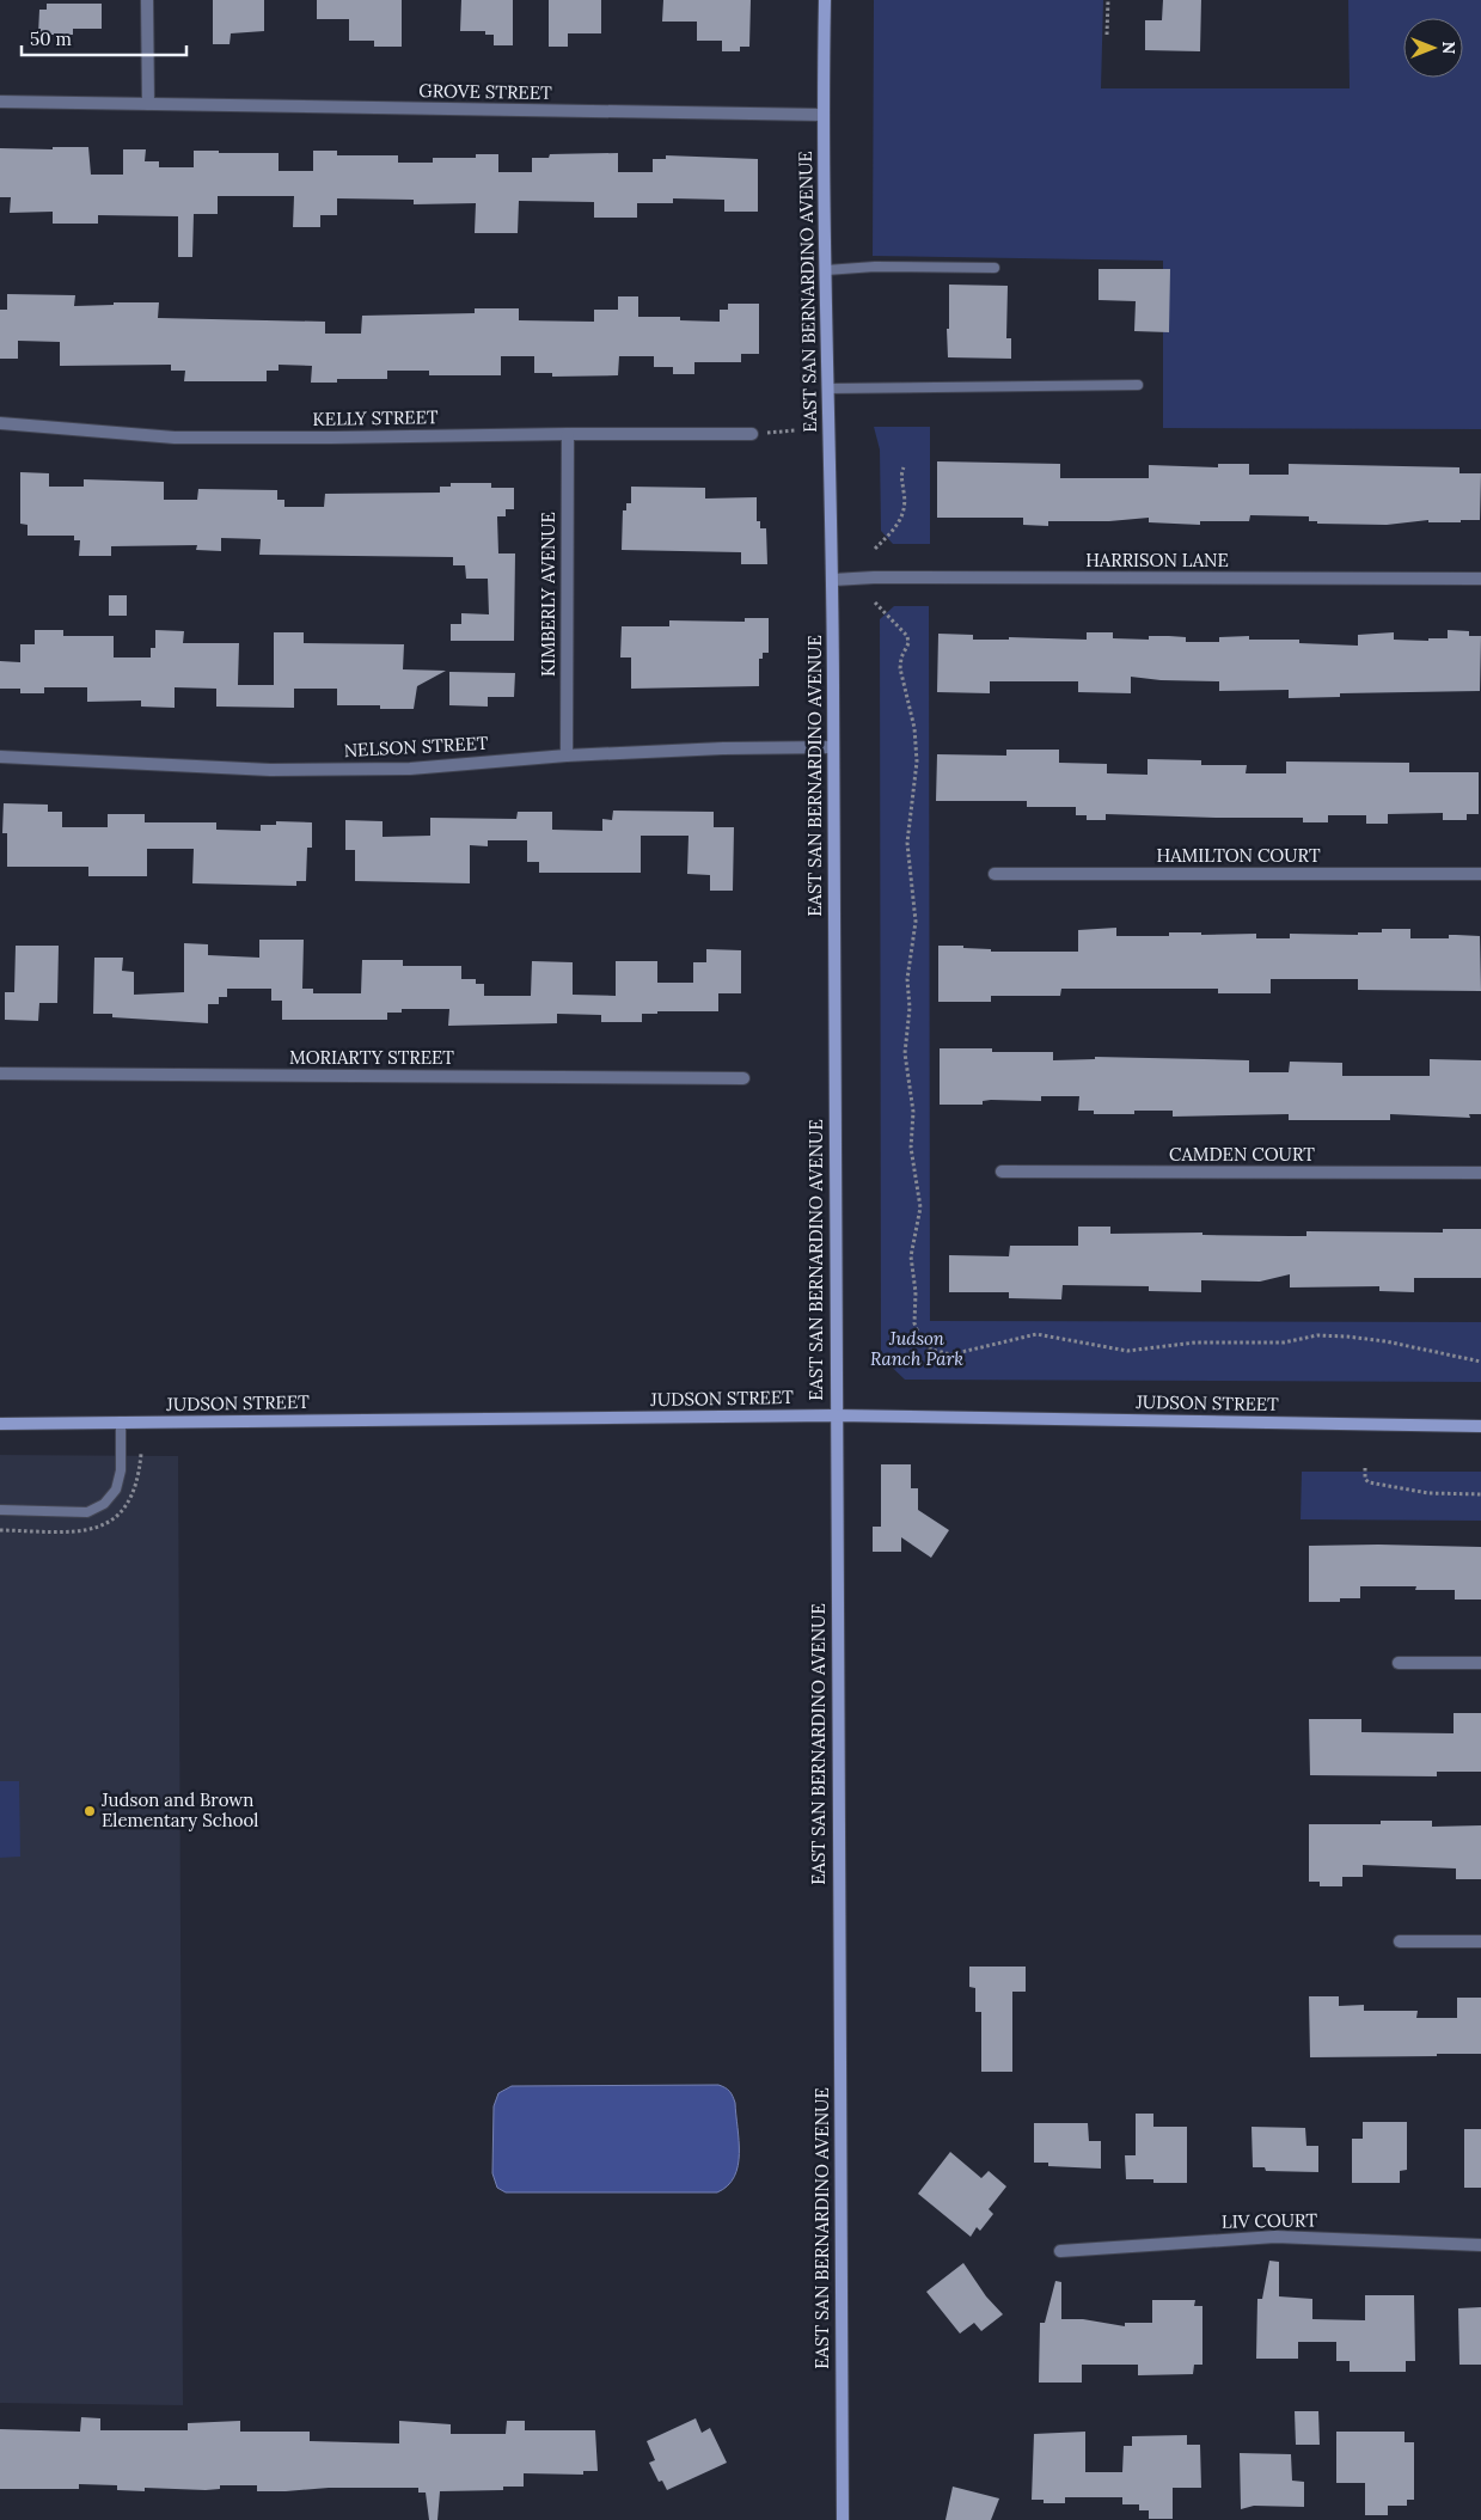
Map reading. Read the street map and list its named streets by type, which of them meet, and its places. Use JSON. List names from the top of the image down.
{
  "streets": {
    "street": [
      "GROVE STREET",
      "EAST SAN BERNARDINO AVENUE",
      "KELLY STREET",
      "HARRISON LANE",
      "KIMBERLY AVENUE",
      "NELSON STREET",
      "HAMILTON COURT",
      "MORIARTY STREET",
      "CAMDEN COURT",
      "JUDSON STREET",
      "LIV COURT"
    ]
  },
  "crossings": [
    ["GROVE STREET", "EAST SAN BERNARDINO AVENUE"],
    ["EAST SAN BERNARDINO AVENUE", "HARRISON LANE"],
    ["EAST SAN BERNARDINO AVENUE", "NELSON STREET"],
    ["EAST SAN BERNARDINO AVENUE", "JUDSON STREET"],
    ["KELLY STREET", "KIMBERLY AVENUE"],
    ["KIMBERLY AVENUE", "NELSON STREET"]
  ],
  "parks": ["Judson Ranch Park"],
  "places": ["Judson and Brown Elementary School"],
  "scale_bar": "50 m",
  "north": "right"
}
